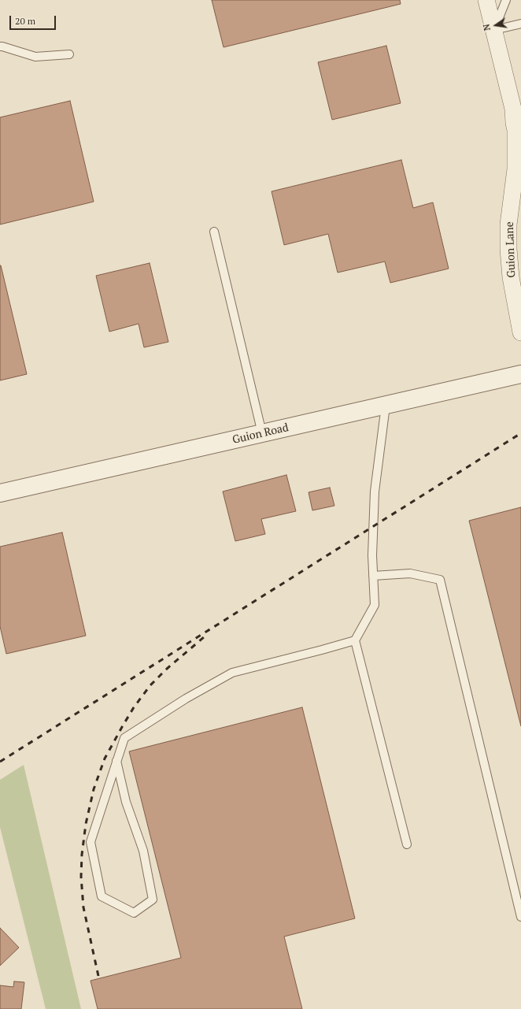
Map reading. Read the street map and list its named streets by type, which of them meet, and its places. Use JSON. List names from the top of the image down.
{
  "streets": {
    "street": ["Guion Lane", "Guion Road"]
  },
  "scale_bar": "20 m",
  "north": "left"
}
